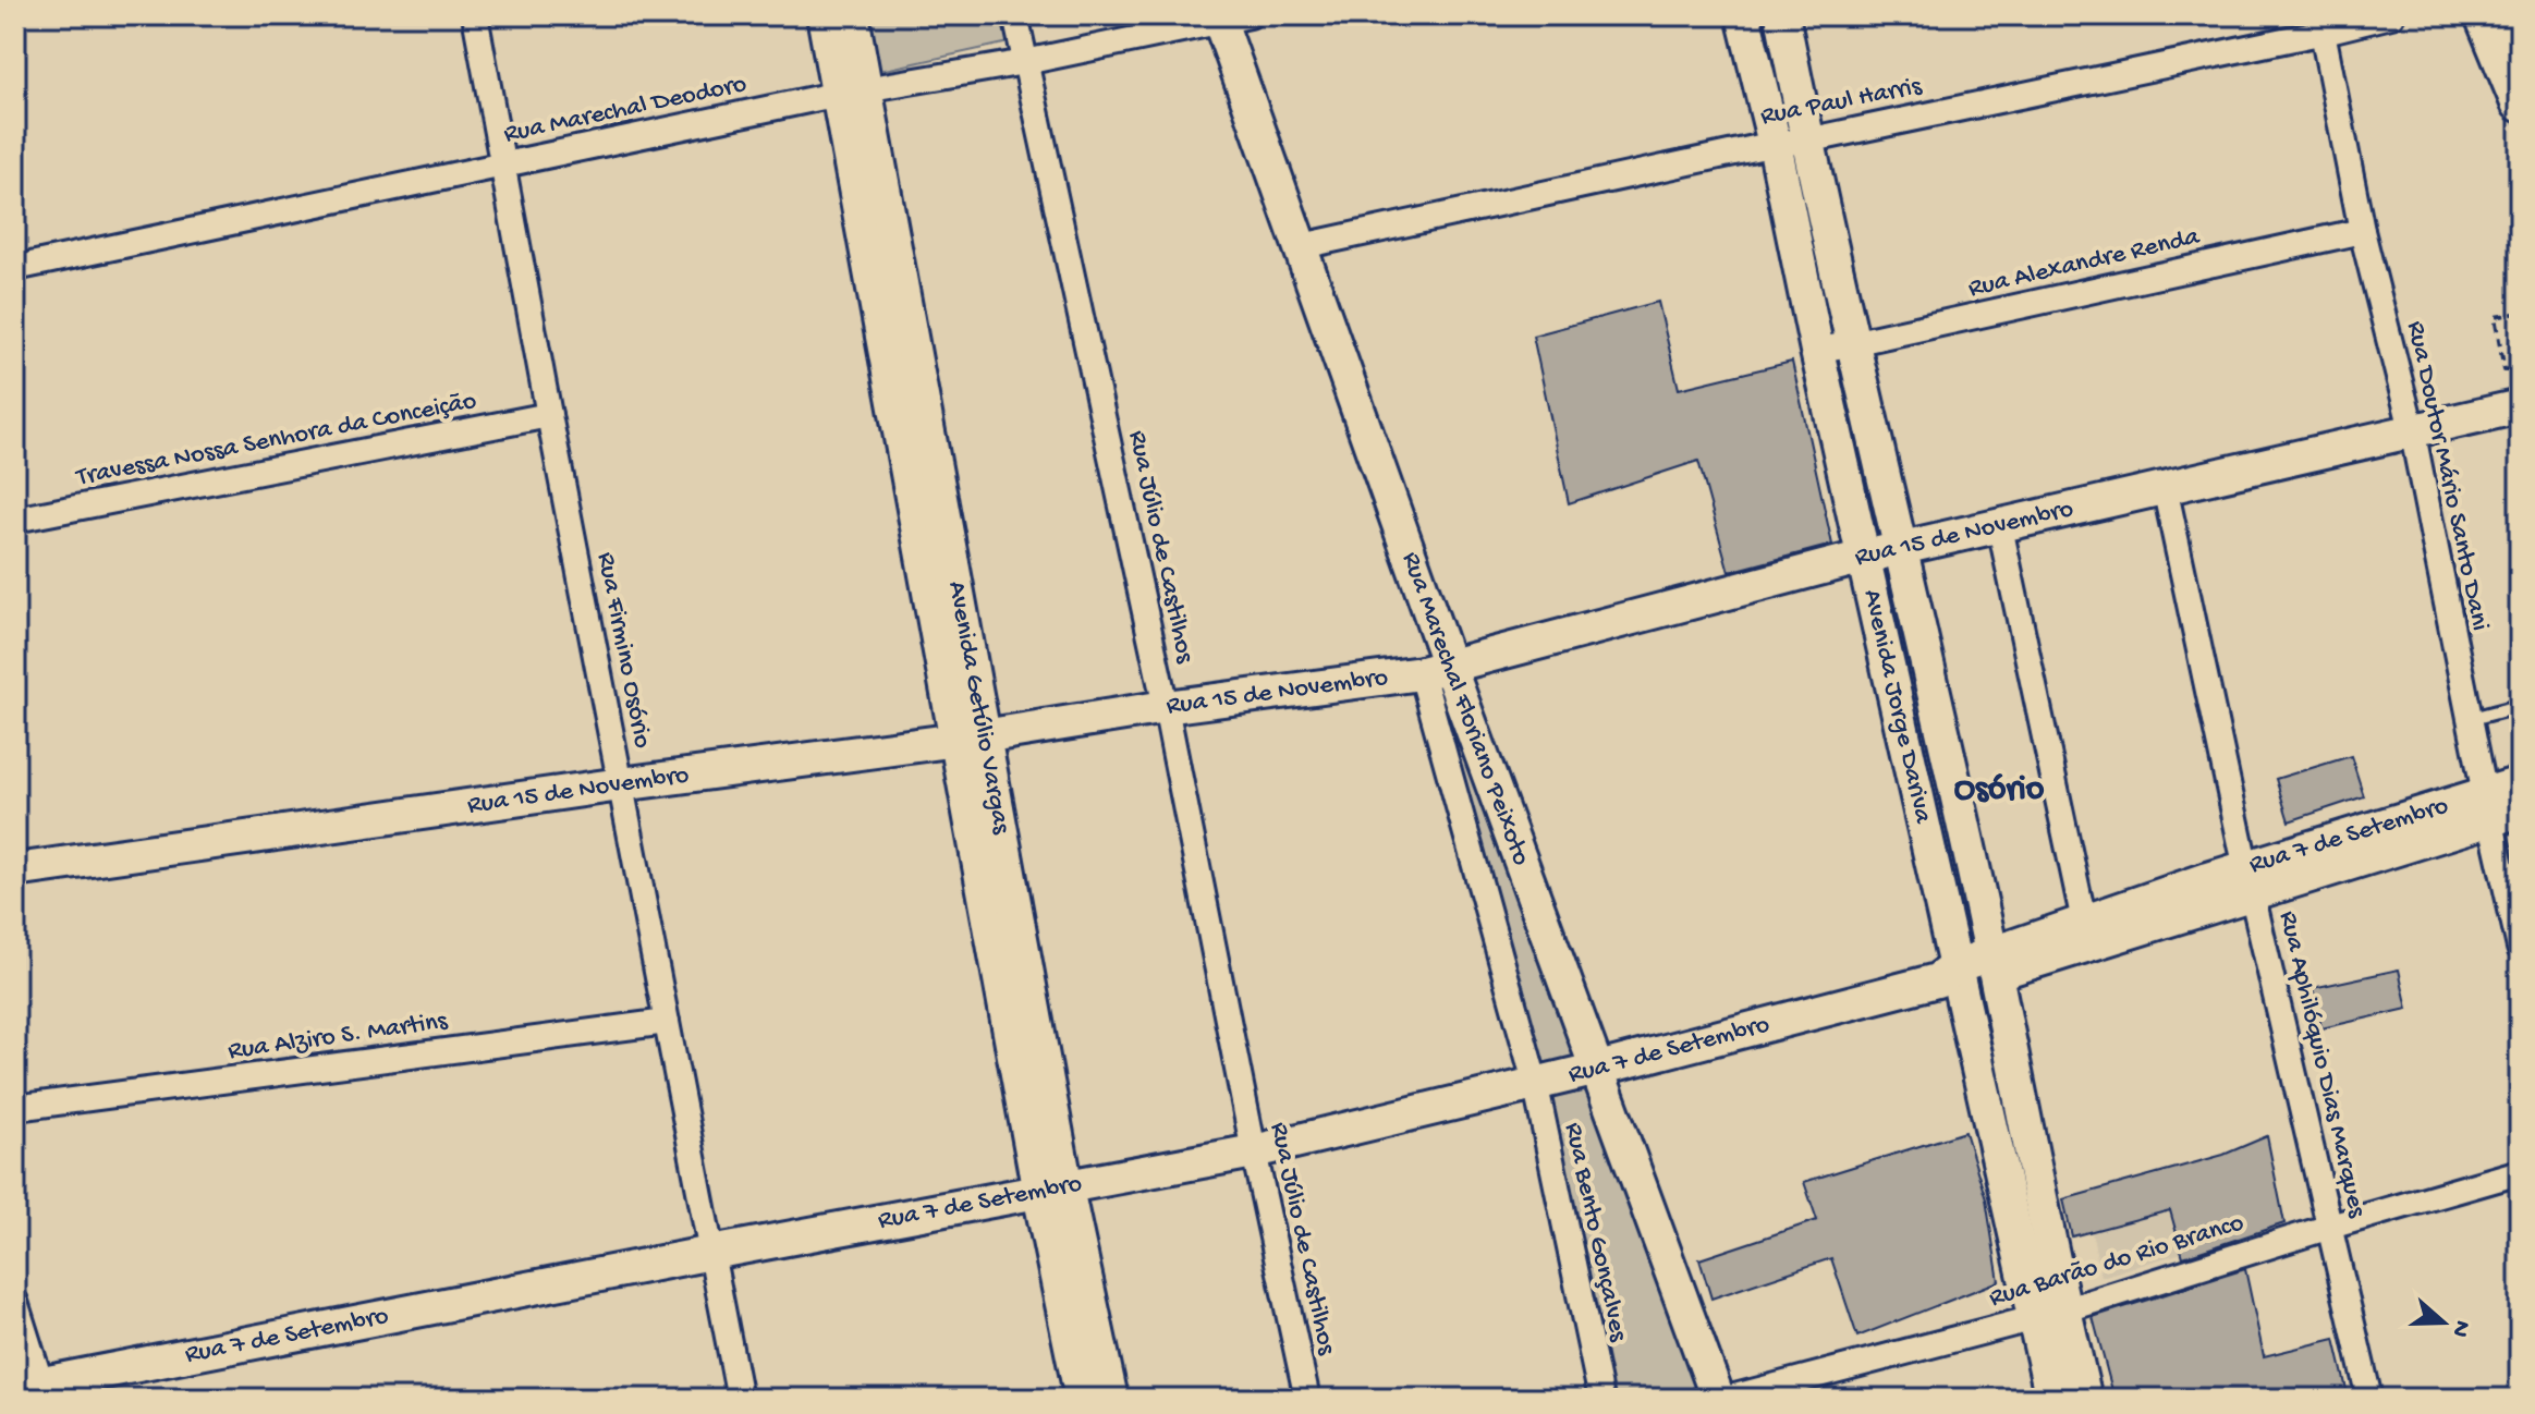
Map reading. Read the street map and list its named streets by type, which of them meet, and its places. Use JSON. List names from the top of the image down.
{
  "streets": {
    "street": [
      "Rua Paul Harris",
      "Rua Marechal Deodoro",
      "Rua Alexandre Renda",
      "Travessa Nossa Senhora da Conceição",
      "Rua Doutor Mário Santo Dani",
      "Rua 15 de Novembro",
      "Rua Júlio de Castilhos",
      "Rua Firmino Osório",
      "Avenida Jorge Dariva",
      "Avenida Getúlio Vargas",
      "Rua Marechal Floriano Peixoto",
      "Rua 7 de Setembro",
      "Rua Alziro S. Martins",
      "Rua Aphilóquio Dias Marques",
      "Rua Bento Gonçalves",
      "Rua Barão do Rio Branco"
    ]
  },
  "crossings": [
    ["Rua Paul Harris", "Rua Doutor Mário Santo Dani"],
    ["Rua Paul Harris", "Avenida Jorge Dariva"],
    ["Rua Paul Harris", "Rua Marechal Floriano Peixoto"],
    ["Rua Marechal Deodoro", "Rua Júlio de Castilhos"],
    ["Rua Marechal Deodoro", "Rua Firmino Osório"],
    ["Rua Marechal Deodoro", "Avenida Getúlio Vargas"],
    ["Rua Marechal Deodoro", "Rua Marechal Floriano Peixoto"],
    ["Rua Alexandre Renda", "Rua Doutor Mário Santo Dani"],
    ["Rua Alexandre Renda", "Avenida Jorge Dariva"],
    ["Travessa Nossa Senhora da Conceição", "Rua Firmino Osório"],
    ["Rua Doutor Mário Santo Dani", "Rua 15 de Novembro"],
    ["Rua Doutor Mário Santo Dani", "Rua 7 de Setembro"],
    ["Rua 15 de Novembro", "Rua Júlio de Castilhos"],
    ["Rua 15 de Novembro", "Rua Firmino Osório"],
    ["Rua 15 de Novembro", "Avenida Jorge Dariva"],
    ["Rua 15 de Novembro", "Avenida Getúlio Vargas"],
    ["Rua 15 de Novembro", "Rua Marechal Floriano Peixoto"],
    ["Rua 15 de Novembro", "Rua Aphilóquio Dias Marques"],
    ["Rua 15 de Novembro", "Rua Bento Gonçalves"],
    ["Rua Júlio de Castilhos", "Rua 7 de Setembro"],
    ["Rua Firmino Osório", "Rua 7 de Setembro"],
    ["Rua Firmino Osório", "Rua Alziro S. Martins"],
    ["Avenida Jorge Dariva", "Rua 7 de Setembro"],
    ["Avenida Jorge Dariva", "Rua Barão do Rio Branco"],
    ["Avenida Getúlio Vargas", "Rua 7 de Setembro"],
    ["Rua Marechal Floriano Peixoto", "Rua 7 de Setembro"],
    ["Rua Marechal Floriano Peixoto", "Rua Bento Gonçalves"],
    ["Rua 7 de Setembro", "Rua Aphilóquio Dias Marques"],
    ["Rua 7 de Setembro", "Rua Bento Gonçalves"],
    ["Rua Aphilóquio Dias Marques", "Rua Barão do Rio Branco"]
  ],
  "districts": ["Osório"],
  "north": "right"
}
